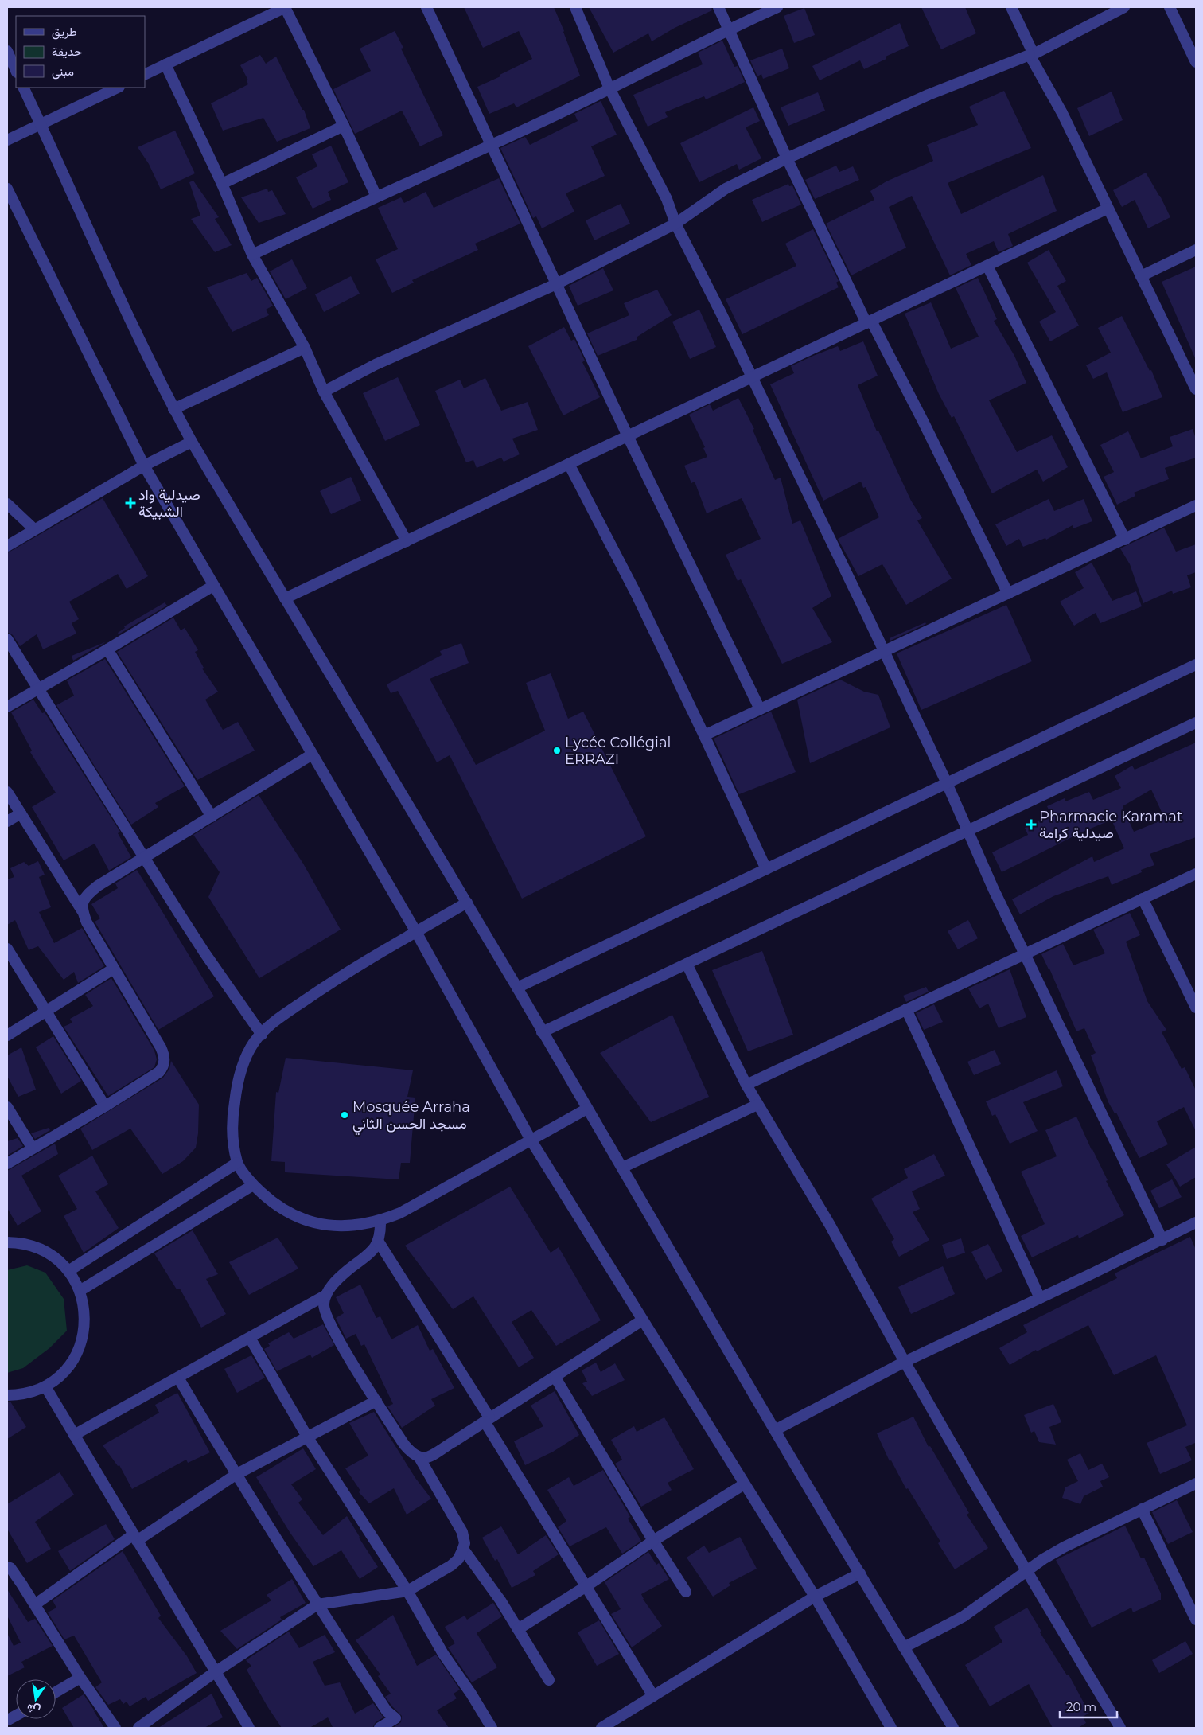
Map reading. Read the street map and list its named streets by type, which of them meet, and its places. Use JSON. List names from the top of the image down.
{
  "places": {
    "health": ["صيدلية واد الشبيكة", "Pharmacie Karamat صيدلية كرامة"],
    "other": ["Lycée Collégial ERRAZI", "Mosquée Arraha مسجد الحسن الثاني"]
  },
  "legend": ["طريق", "حديقة", "مبنى"],
  "scale_bar": "20 m",
  "north": "bottom"
}
